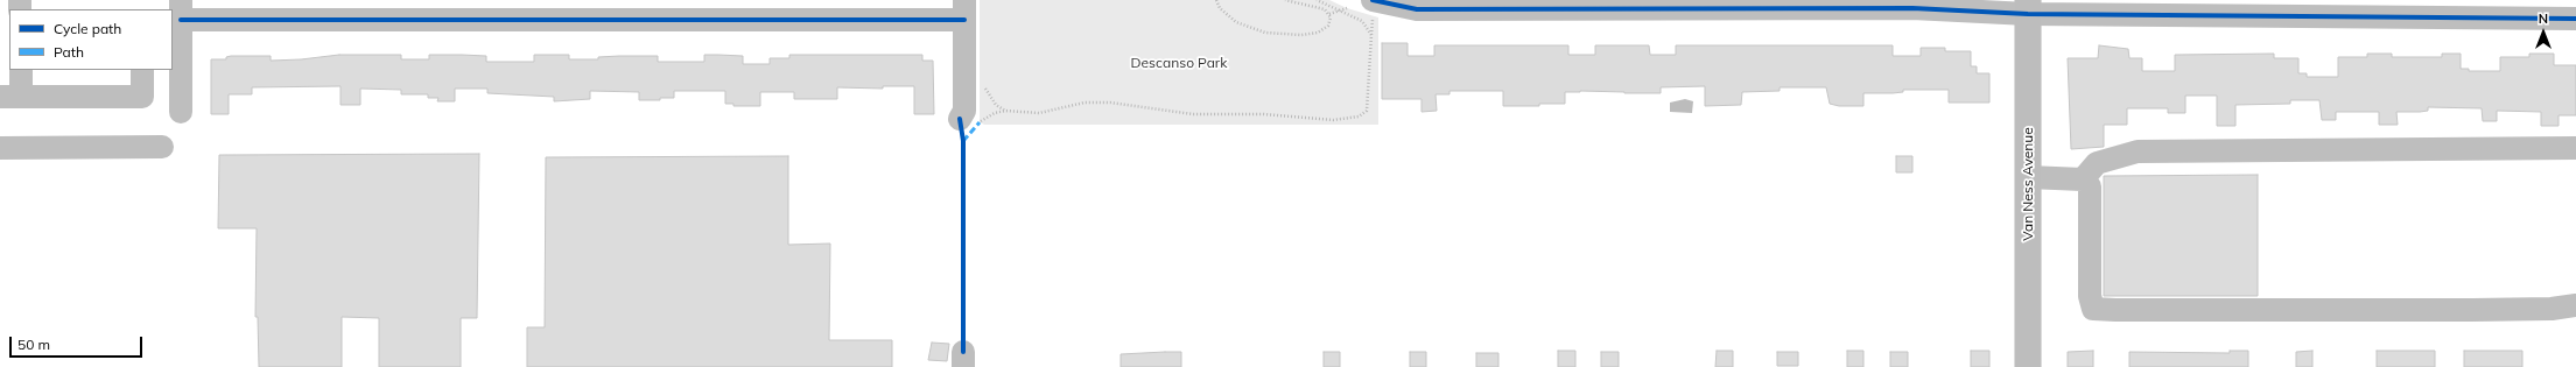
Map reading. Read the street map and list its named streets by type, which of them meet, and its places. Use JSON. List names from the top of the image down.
{
  "streets": {
    "main road": ["Van Ness Avenue"]
  },
  "parks": ["Descanso Park"],
  "legend": ["Cycle path", "Path"],
  "scale_bar": "50 m",
  "north": "top"
}
